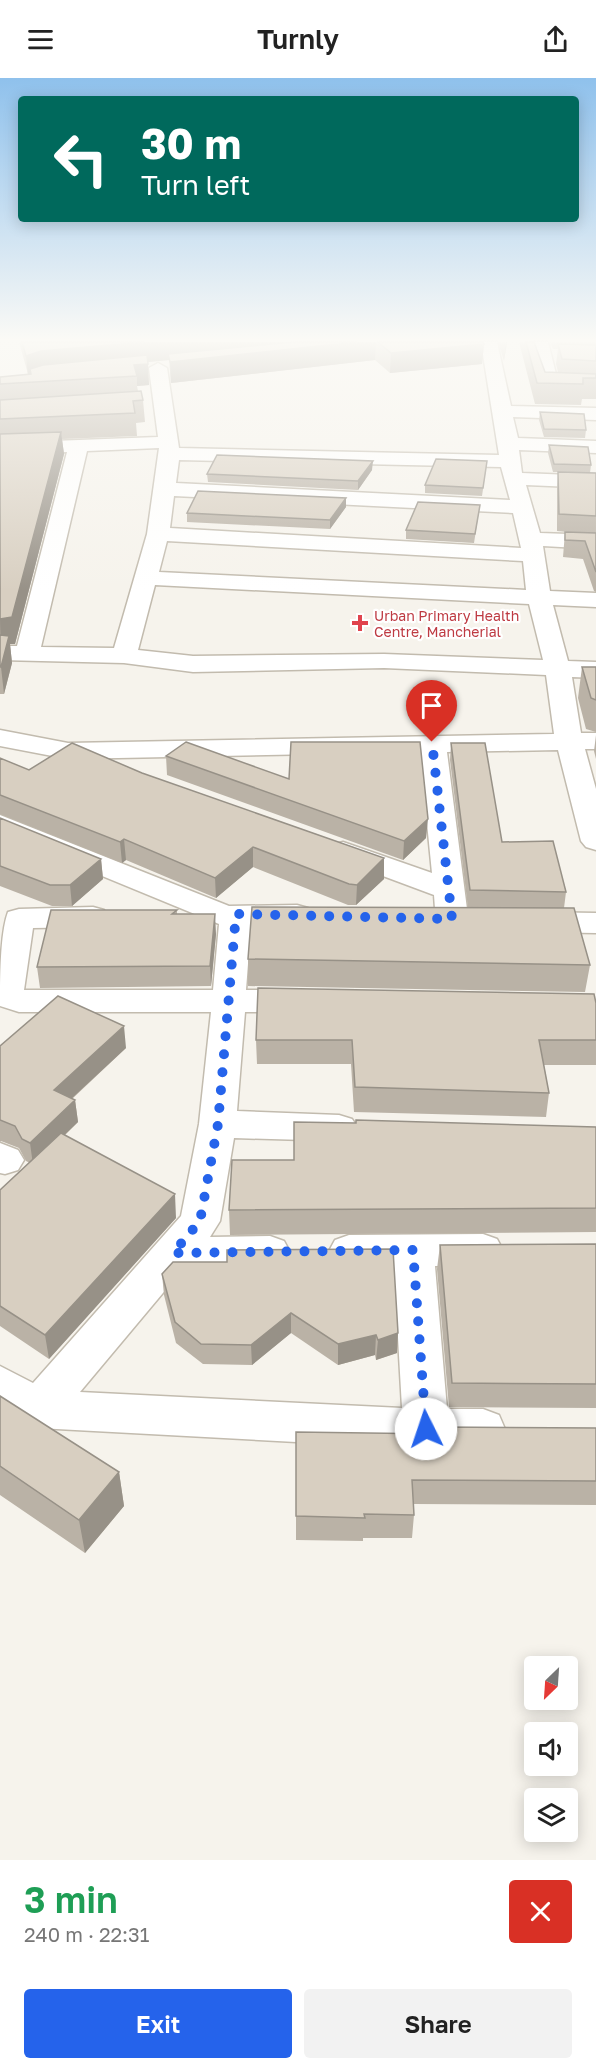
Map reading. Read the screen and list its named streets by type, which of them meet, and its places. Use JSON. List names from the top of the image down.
{
  "places": {
    "health": ["Urban Primary Health Centre, Mancherial"]
  },
  "north": "bottom left",
  "page": {
    "header": "Turnly",
    "turn": ["30 m", "Turn left"],
    "heading": ["3 min", "240 m · 22:31"],
    "buttons": ["Exit", "Share"]
  }
}
